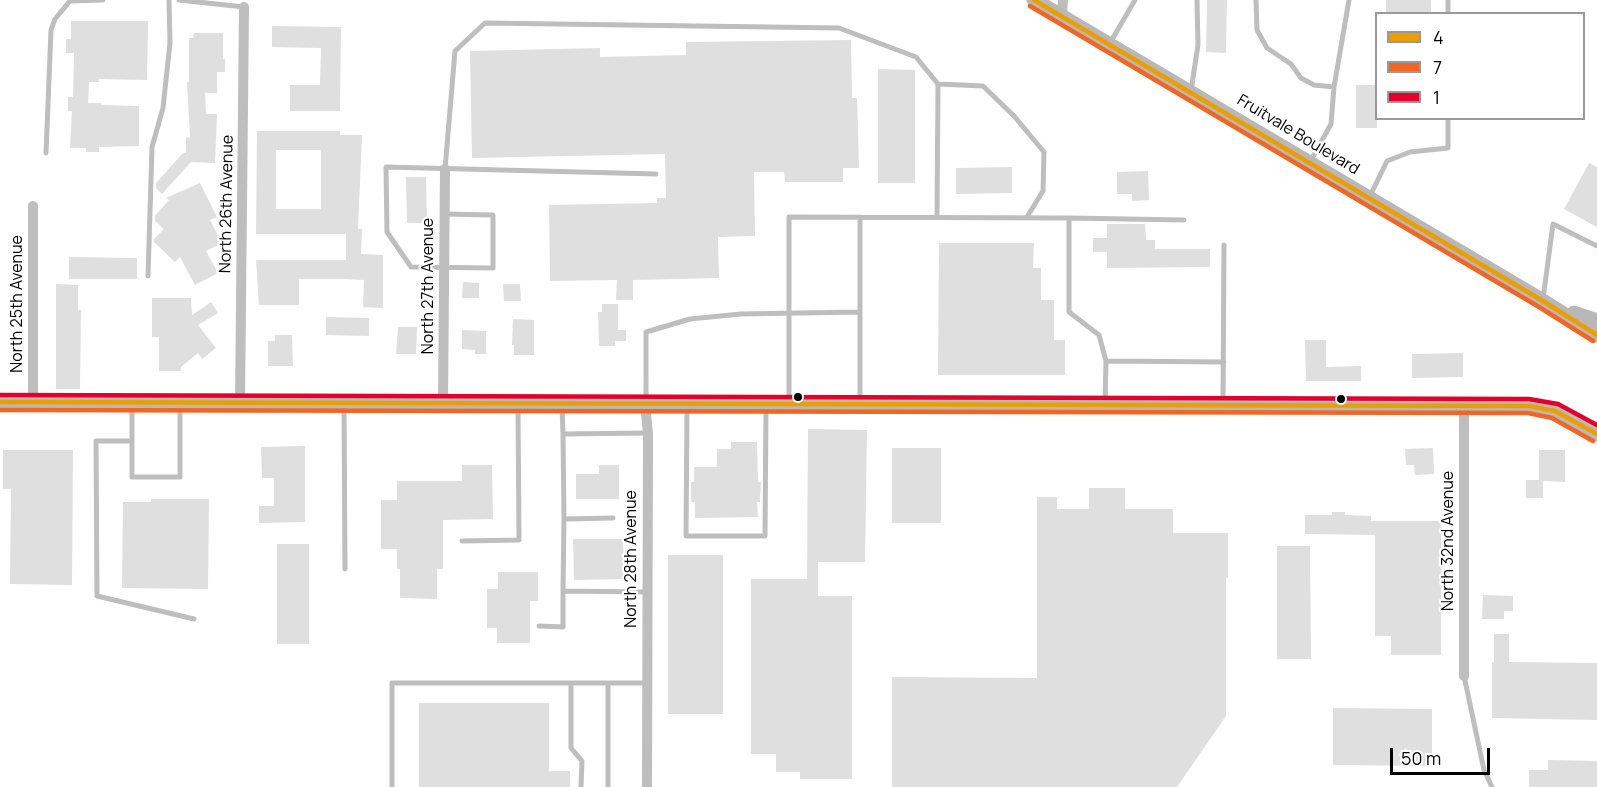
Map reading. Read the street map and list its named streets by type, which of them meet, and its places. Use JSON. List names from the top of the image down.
{
  "streets": {
    "street": [
      "Fruitvale Boulevard",
      "North 26th Avenue",
      "North 27th Avenue",
      "North 25th Avenue",
      "North 32nd Avenue",
      "North 28th Avenue"
    ]
  },
  "lines": ["transit line 4", "transit line 7", "transit line 1"],
  "legend": ["4", "7", "1"],
  "scale_bar": "50 m"
}
